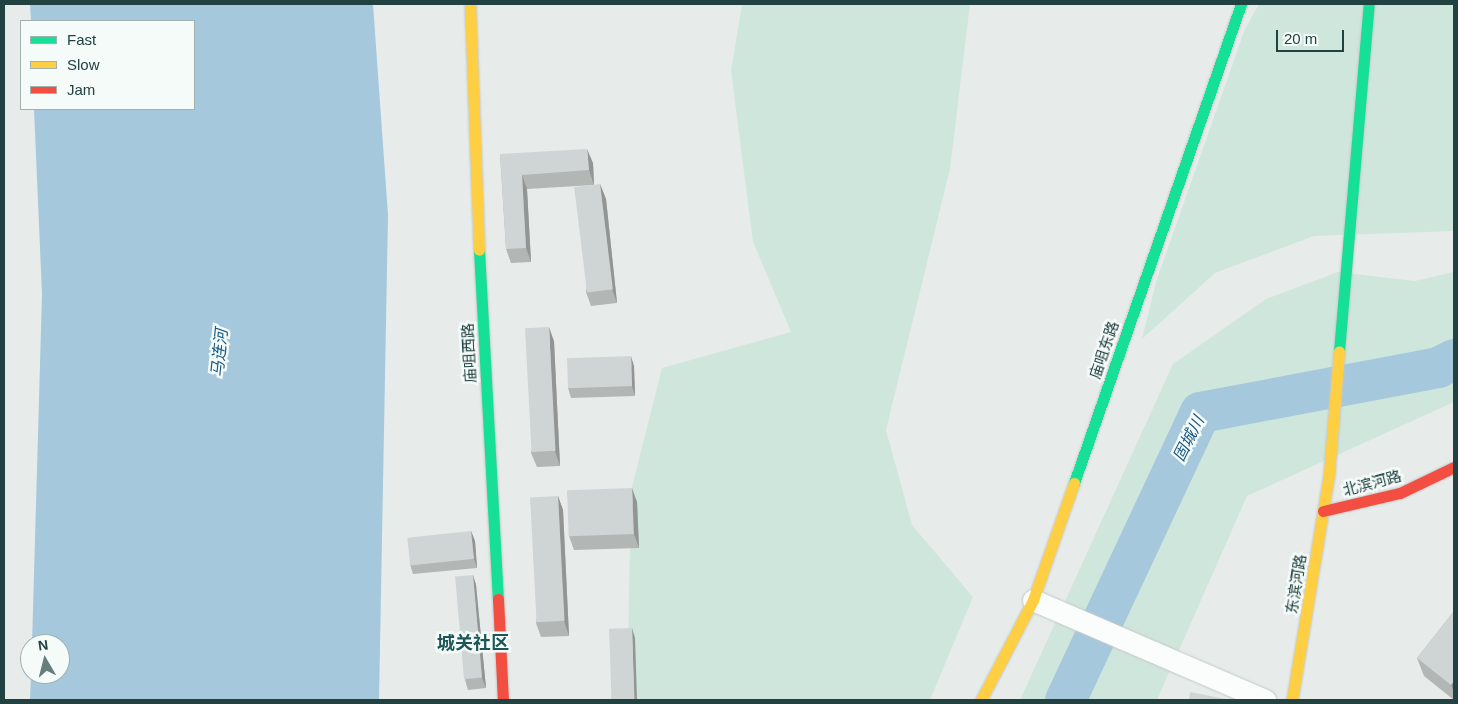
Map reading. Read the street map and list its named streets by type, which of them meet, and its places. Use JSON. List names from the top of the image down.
{
  "streets": {
    "street": [
      "庙咀东路",
      "庙咀西路",
      "北滨河路",
      "东滨河路"
    ]
  },
  "crossings": [
    ["北滨河路", "东滨河路"]
  ],
  "districts": ["城关社区"],
  "water": ["马连河", "固城川"],
  "legend": ["Fast", "Slow", "Jam"],
  "scale_bar": "20 m",
  "north": "top"
}
